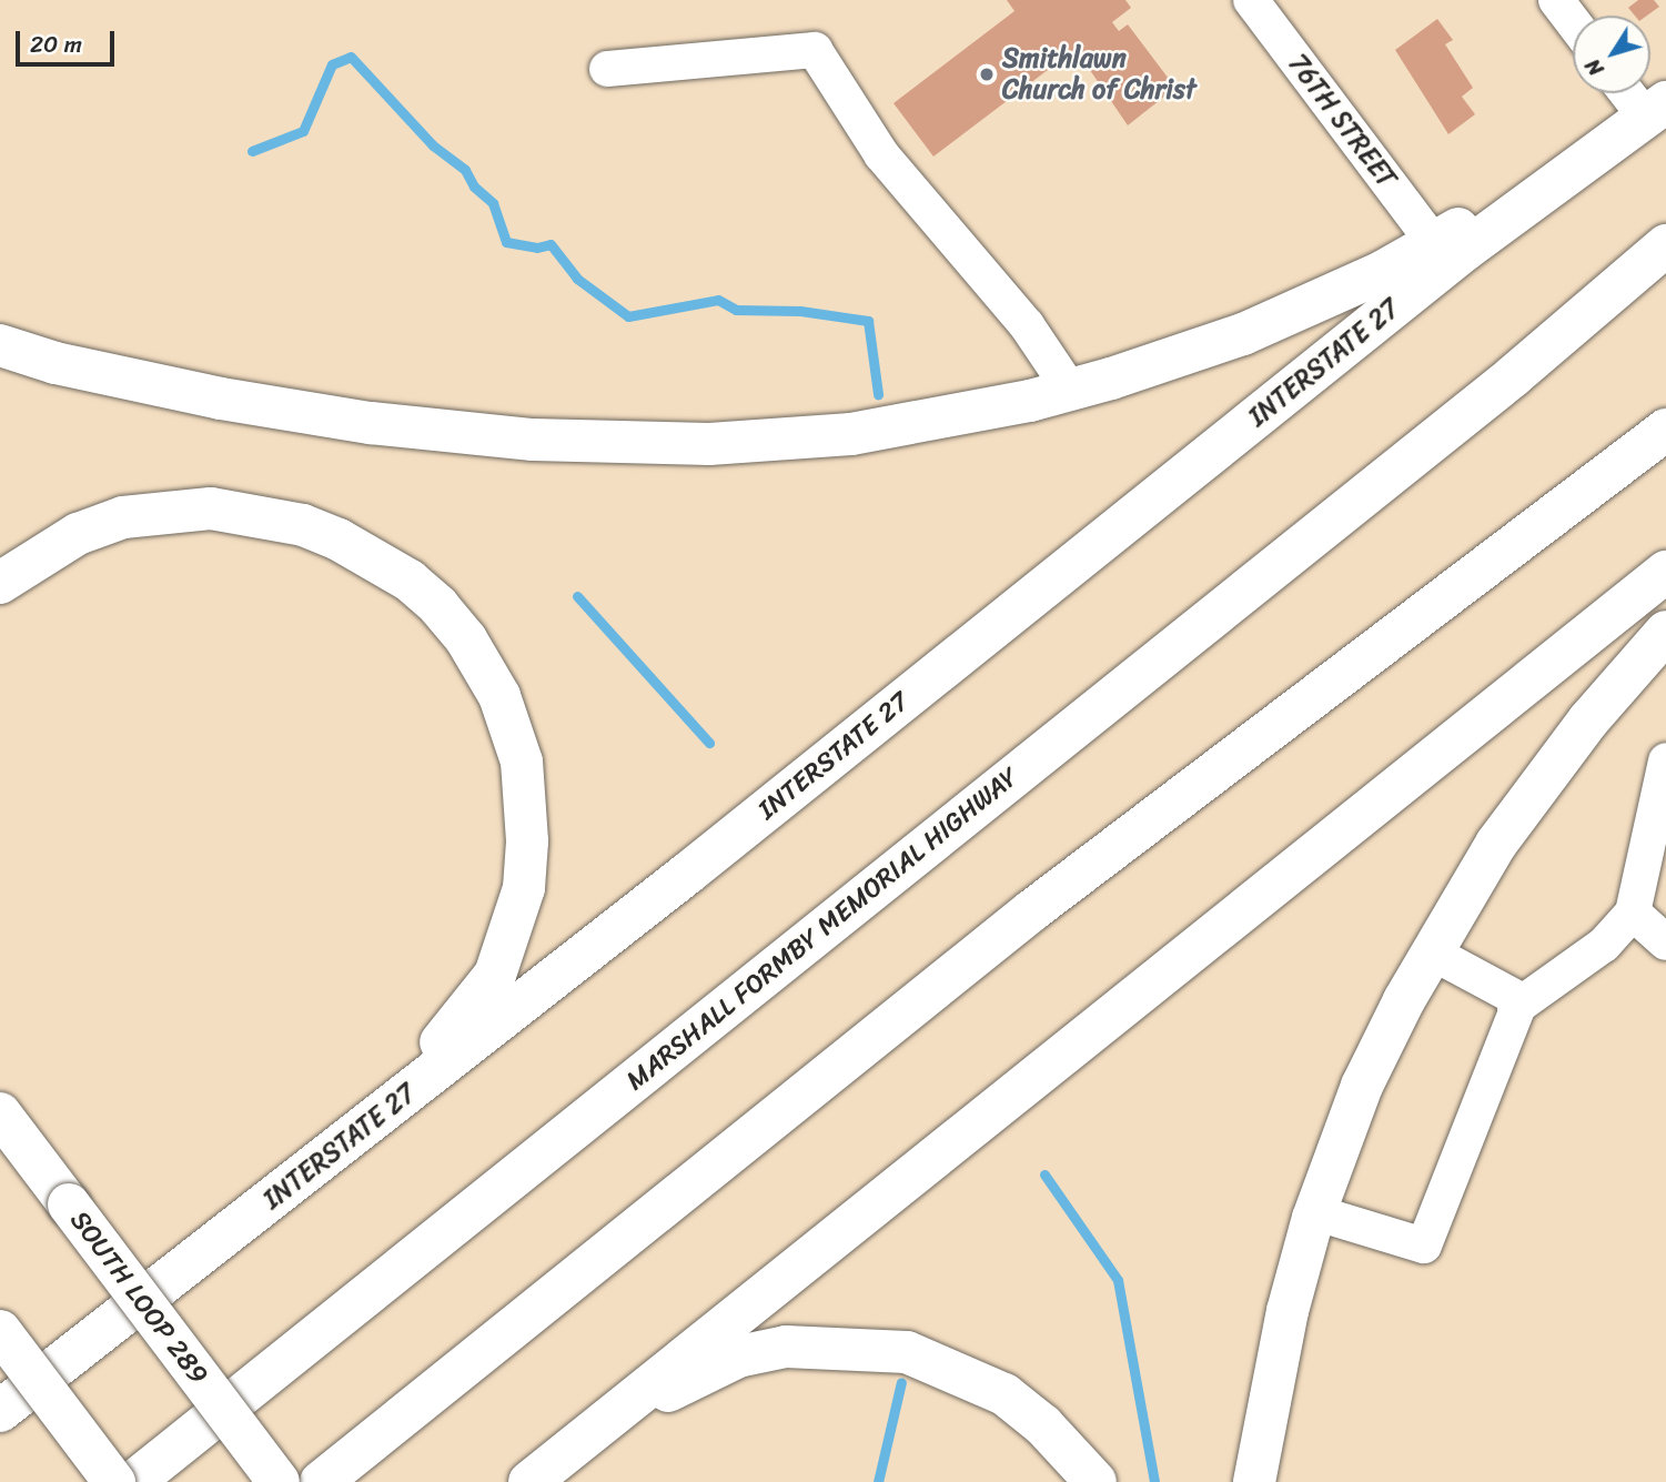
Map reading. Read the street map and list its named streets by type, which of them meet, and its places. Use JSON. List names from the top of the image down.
{
  "streets": {
    "main road": ["INTERSTATE 27", "MARSHALL FORMBY MEMORIAL HIGHWAY", "SOUTH LOOP 289"],
    "street": ["76TH STREET"]
  },
  "places": ["Smithlawn Church of Christ"],
  "scale_bar": "20 m",
  "north": "bottom left"
}
